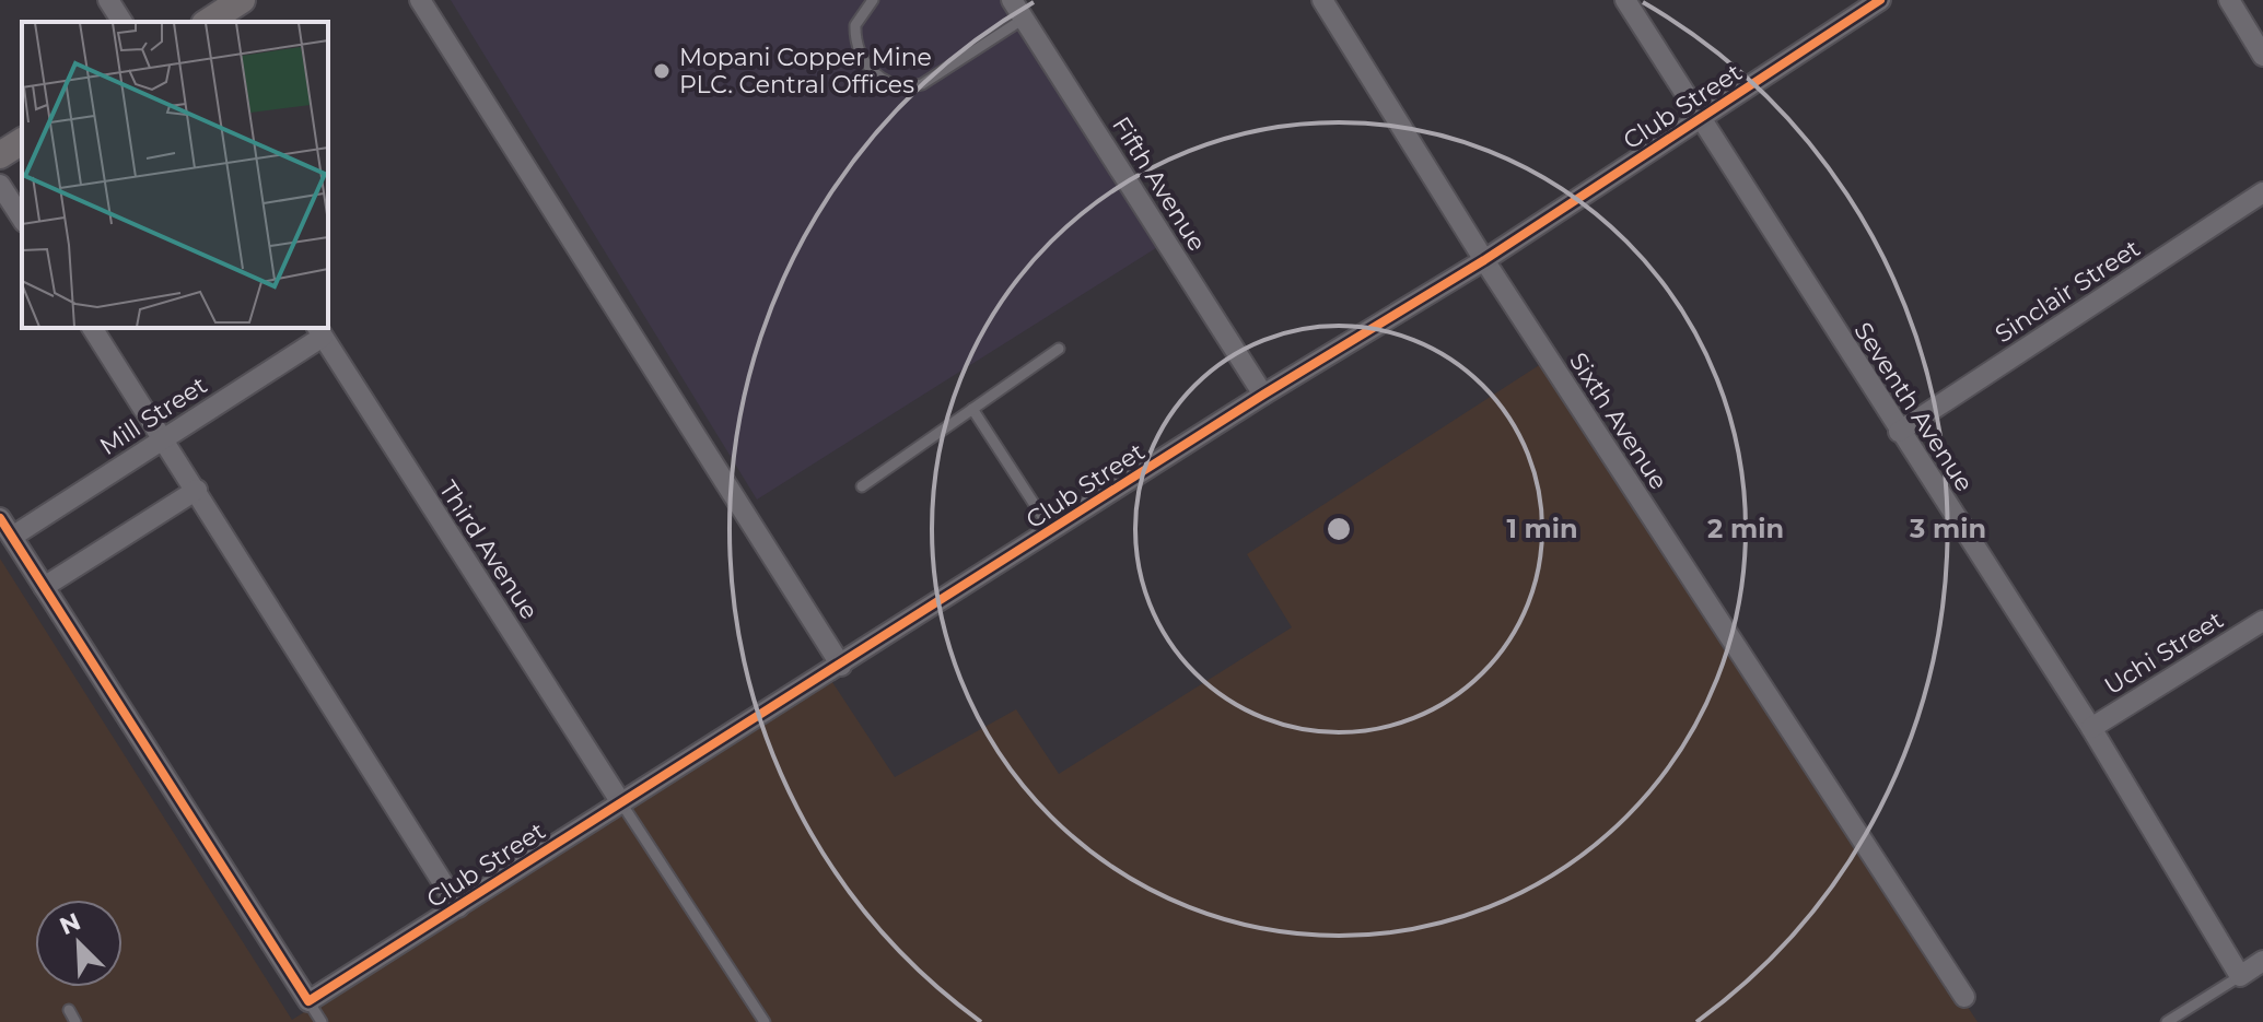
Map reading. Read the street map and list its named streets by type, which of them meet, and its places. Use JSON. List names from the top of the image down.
{
  "streets": {
    "street": [
      "Club Street",
      "Fifth Avenue",
      "Sinclair Street",
      "Seventh Avenue",
      "Mill Street",
      "Sixth Avenue",
      "Third Avenue",
      "Uchi Street"
    ]
  },
  "crossings": [
    ["Club Street", "Fifth Avenue"],
    ["Club Street", "Seventh Avenue"],
    ["Club Street", "Sixth Avenue"],
    ["Club Street", "Third Avenue"],
    ["Sinclair Street", "Seventh Avenue"],
    ["Seventh Avenue", "Uchi Street"],
    ["Mill Street", "Third Avenue"]
  ],
  "places": ["Mopani Copper Mine PLC. Central Offices"],
  "north": "top left",
  "rings": ["1 min", "2 min", "3 min"]
}
